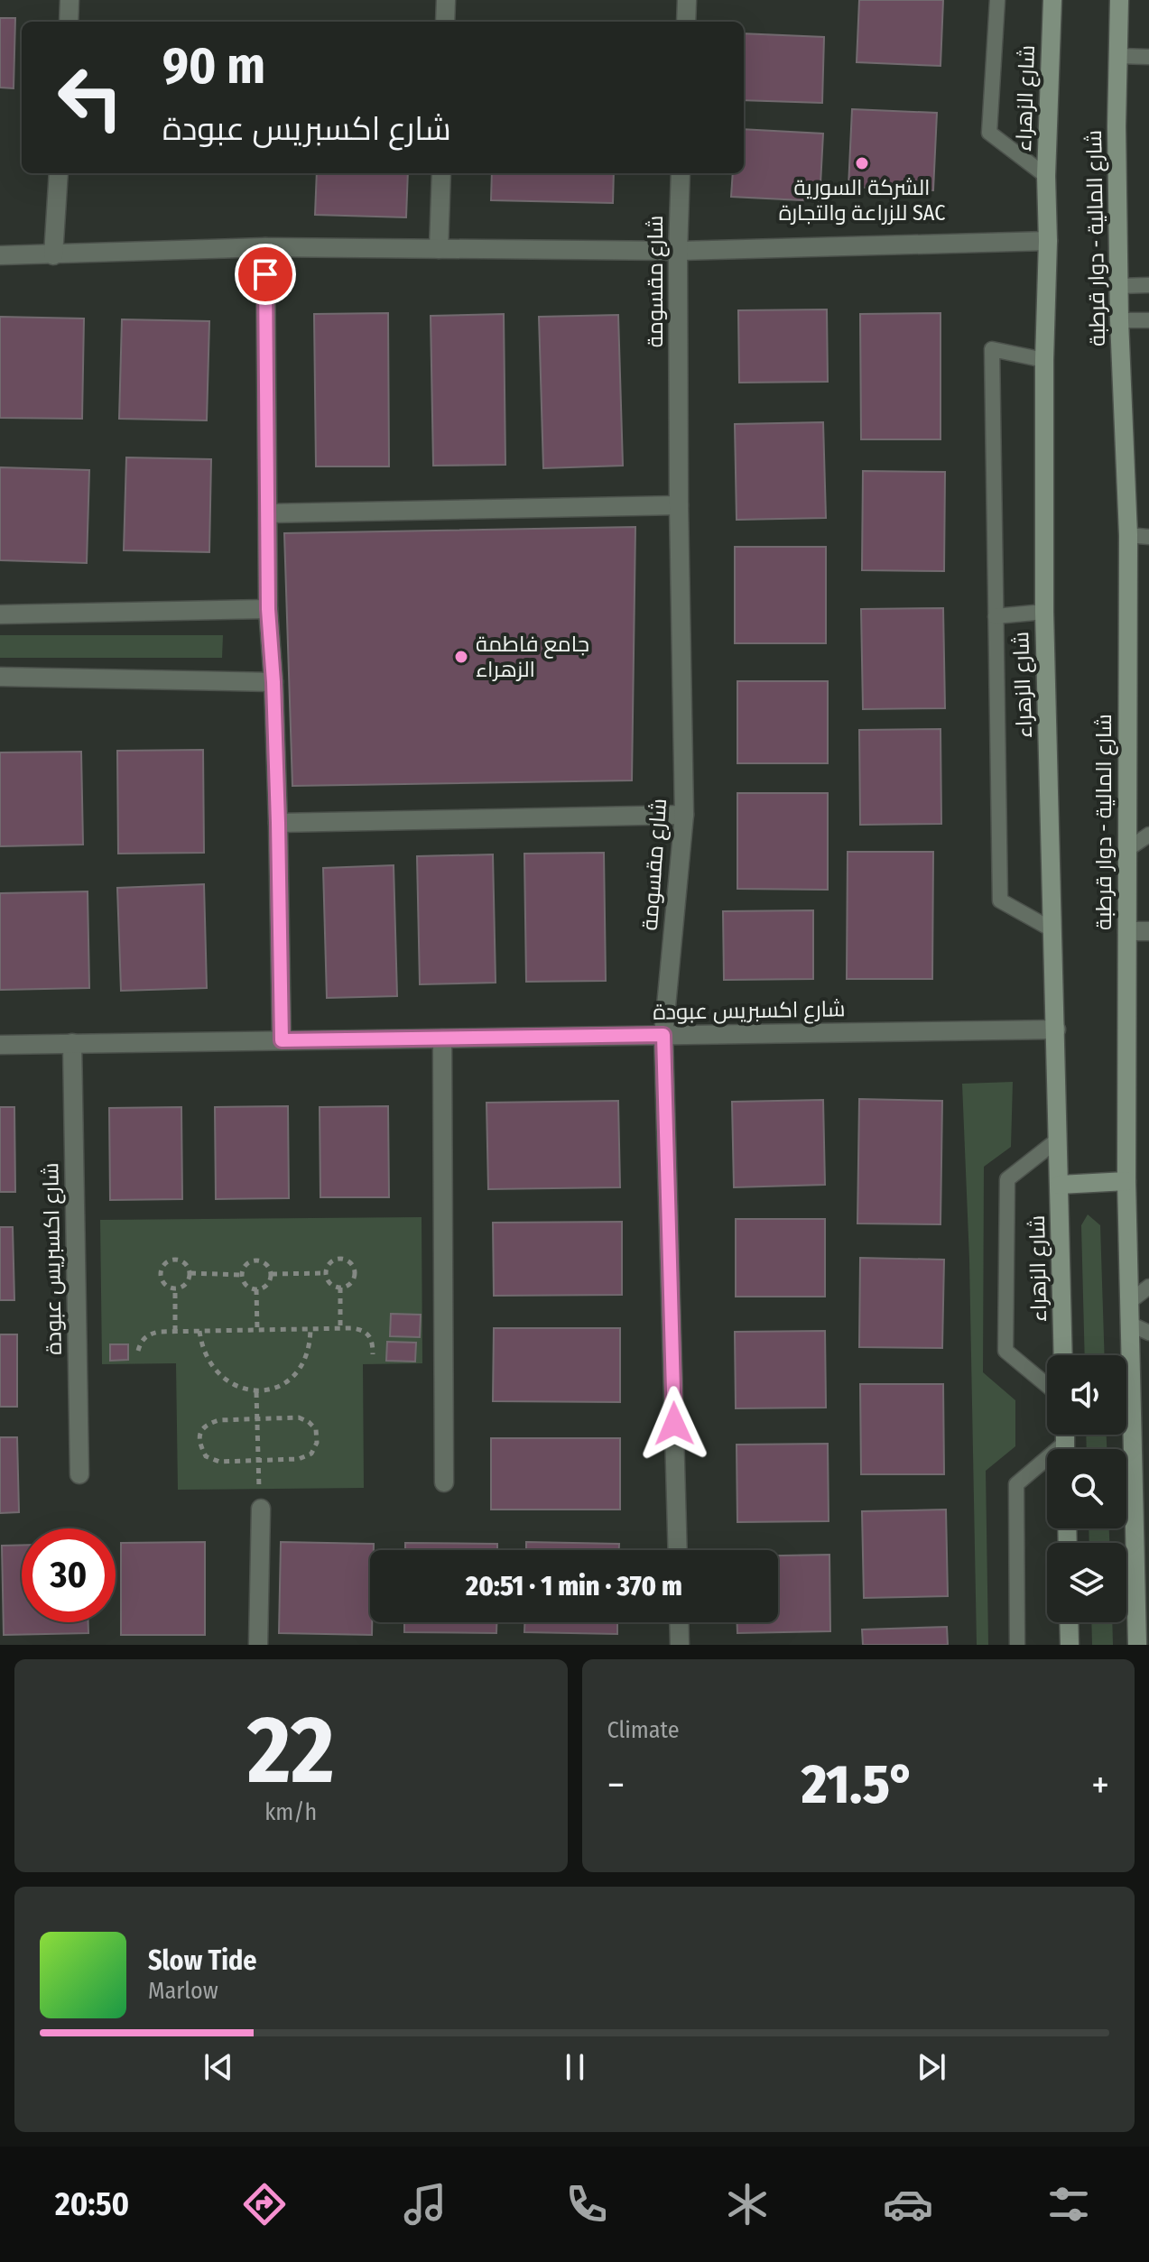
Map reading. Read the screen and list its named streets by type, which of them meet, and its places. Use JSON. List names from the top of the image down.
{
  "streets": {
    "main road": ["شارع الزهراء", "شارع المالية - دوار قرطبة"],
    "street": ["شارع مقسومة", "شارع اكسبريس عبودة"]
  },
  "crossings": [
    ["شارع الزهراء", "شارع اكسبريس عبودة"],
    ["شارع مقسومة", "شارع اكسبريس عبودة"]
  ],
  "places": ["الشركة السورية للزراعة والتجارة SAC", "جامع فاطمة الزهراء"],
  "page": {
    "turn": ["90 m", "شارع اكسبريس عبودة"],
    "limit": "30",
    "trip": "20:51 · 1 min · 370 m",
    "tile": [
      ["22", "km/h"],
      "Climate"
    ],
    "heat": ["−", "21.5°", "+"],
    "song": ["Slow Tide", "Marlow"],
    "tabs": "20:50"
  }
}
